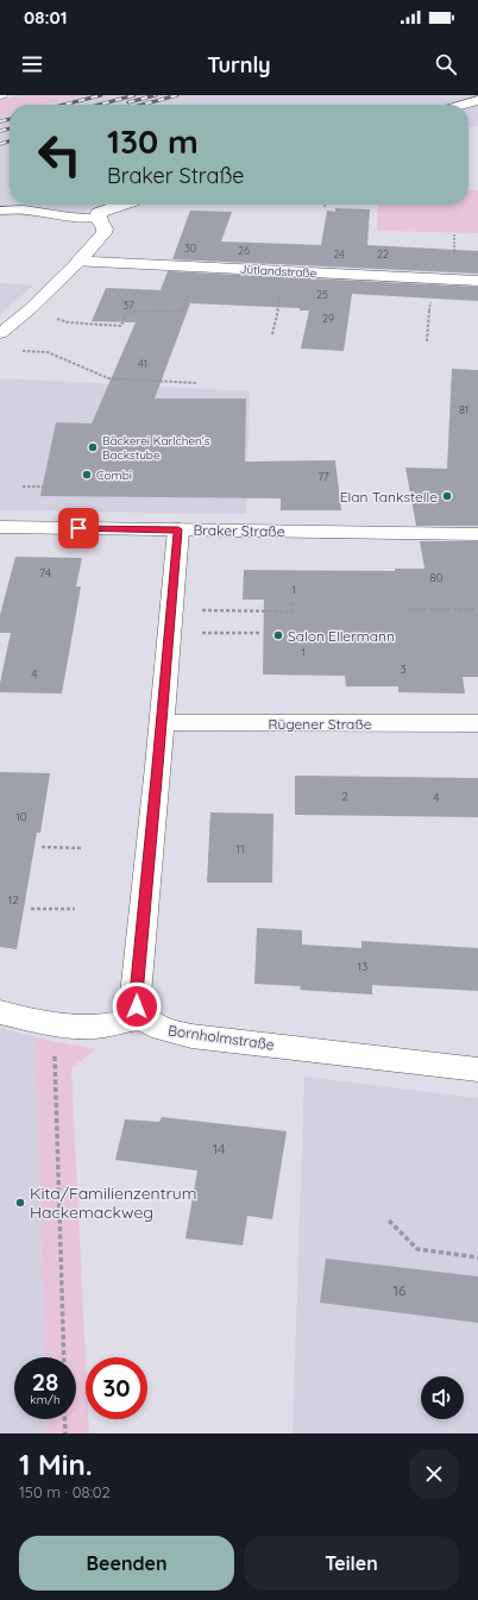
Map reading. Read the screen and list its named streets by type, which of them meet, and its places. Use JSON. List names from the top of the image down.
{
  "streets": {
    "street": [
      "Jütlandstraße",
      "Braker Straße",
      "Rügener Straße",
      "Bornholmstraße"
    ]
  },
  "places": [
    "Bäckerei Karlchen's Backstube",
    "Combi",
    "Elan Tankstelle",
    "Salon Ellermann",
    "Kita/Familienzentrum Hackemackweg"
  ],
  "house_numbers": [
    "30",
    "26",
    "24",
    "22",
    "25",
    "37",
    "29",
    "41",
    "81",
    "77",
    "74",
    "80",
    "1",
    "1",
    "3",
    "4",
    "2",
    "4",
    "10",
    "11",
    "12",
    "13",
    "14",
    "16"
  ],
  "page": {
    "status": "08:01",
    "header": "Turnly",
    "turn": ["130 m", "Braker Straße"],
    "speed": "28 km/h",
    "limit": "30",
    "heading": ["1 Min.", "150 m · 08:02"],
    "buttons": ["Beenden", "Teilen"]
  }
}
